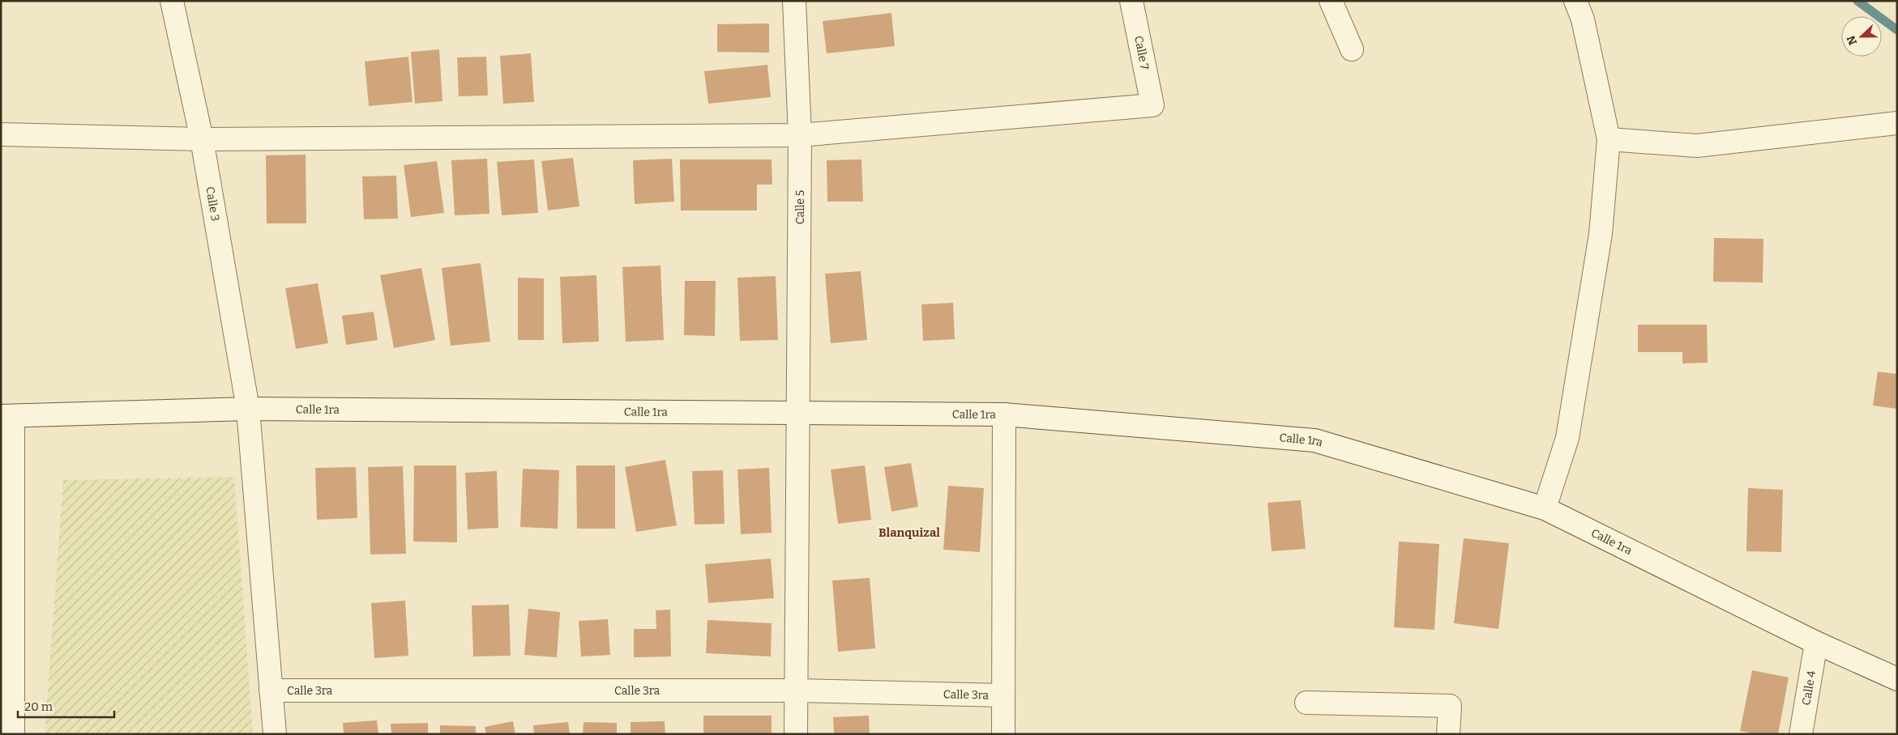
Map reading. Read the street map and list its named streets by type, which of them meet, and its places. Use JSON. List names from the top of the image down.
{
  "streets": {
    "street": [
      "Calle 7",
      "Calle 3",
      "Calle 5",
      "Calle 1ra",
      "Calle 4",
      "Calle 3ra"
    ]
  },
  "crossings": [
    ["Calle 7", "Calle 5"],
    ["Calle 3", "Calle 1ra"],
    ["Calle 3", "Calle 3ra"],
    ["Calle 5", "Calle 1ra"],
    ["Calle 5", "Calle 3ra"],
    ["Calle 1ra", "Calle 4"]
  ],
  "districts": ["Blanquizal"],
  "scale_bar": "20 m",
  "north": "left"
}
